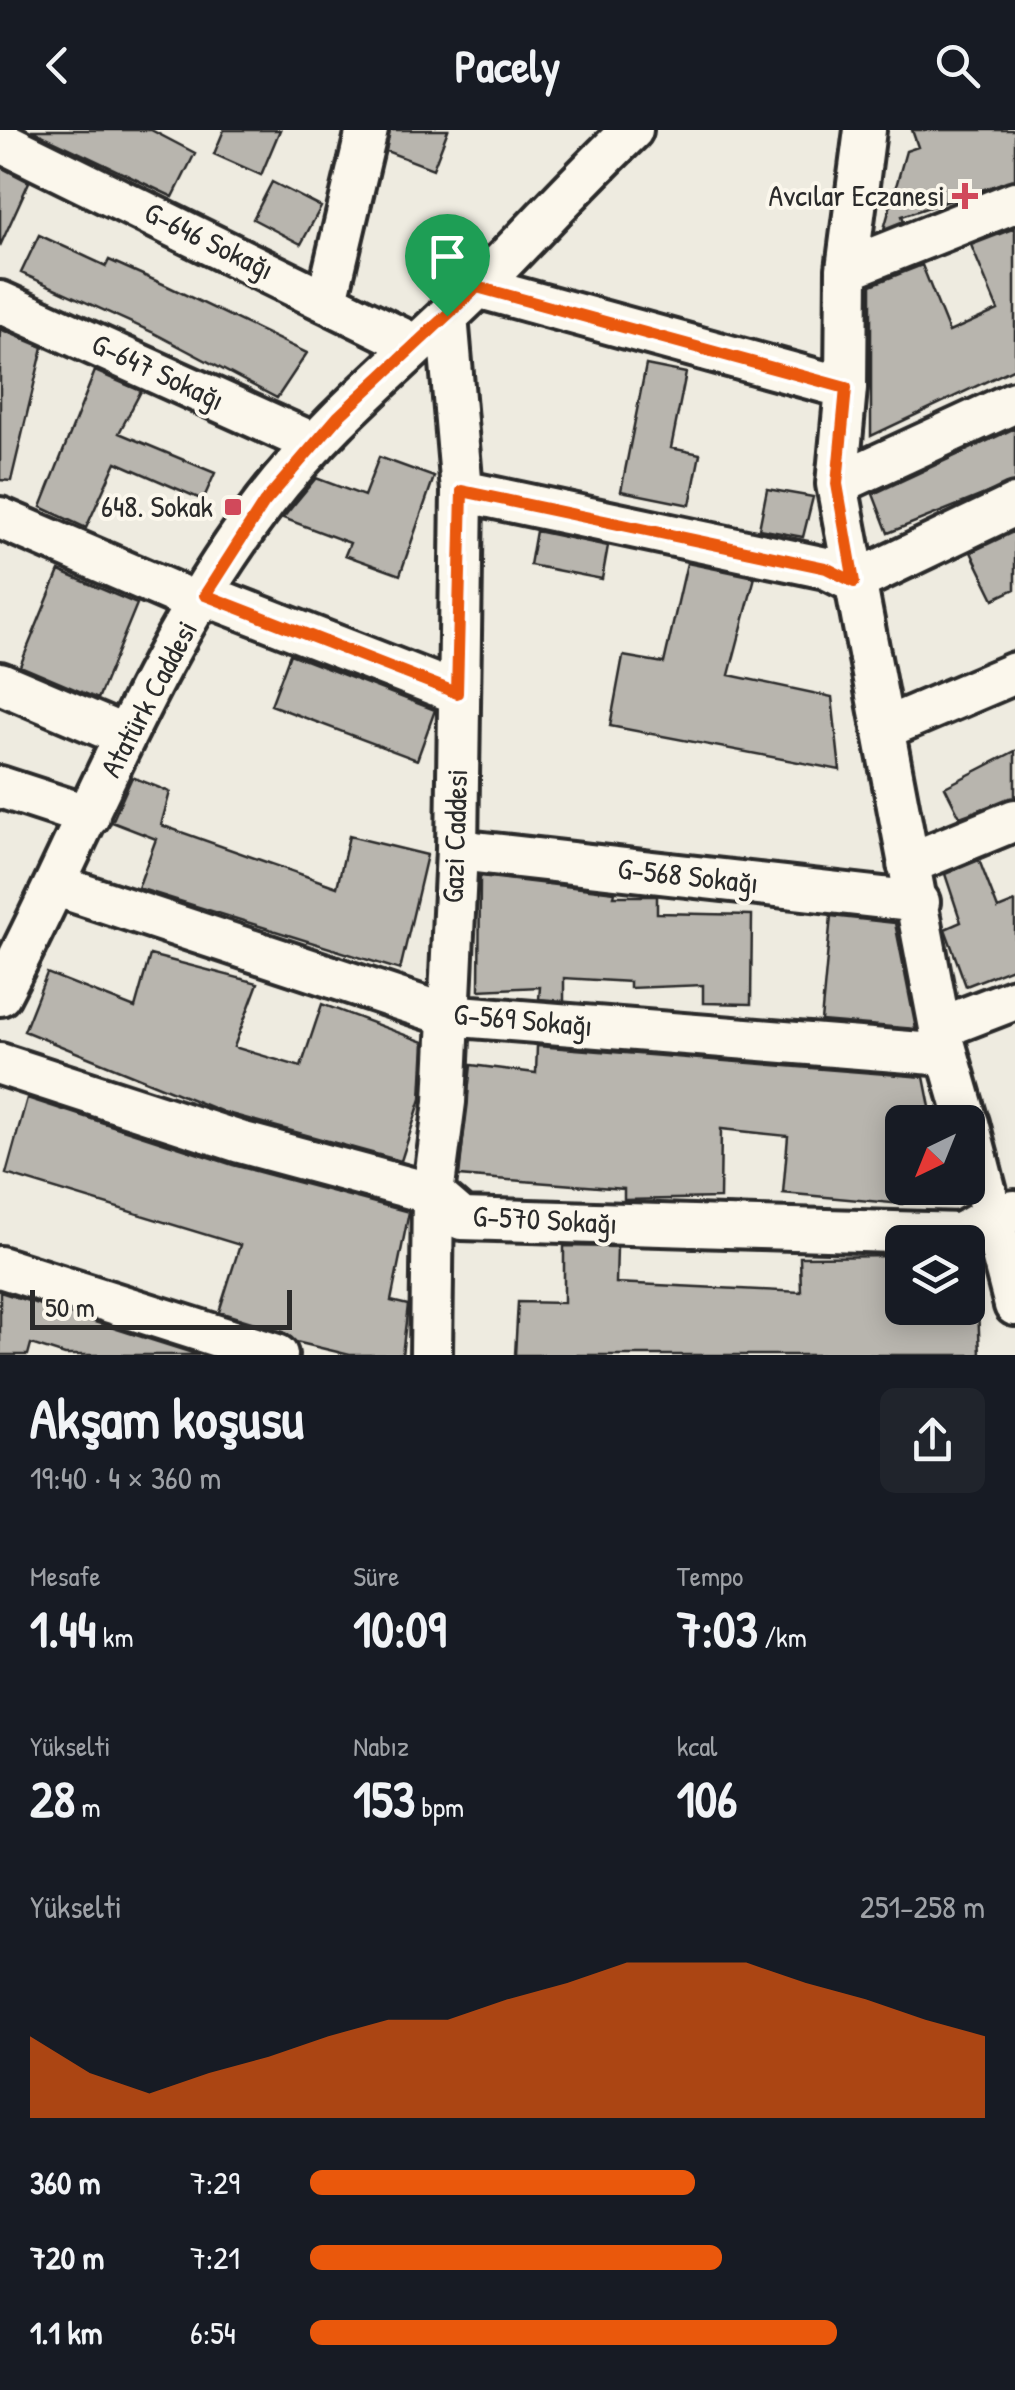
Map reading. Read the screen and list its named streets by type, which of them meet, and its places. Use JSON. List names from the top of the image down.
{
  "streets": {
    "street": [
      "G-646 Sokağı",
      "G-647 Sokağı",
      "Atatürk Caddesi",
      "Gazi Caddesi",
      "G-568 Sokağı",
      "G-569 Sokağı",
      "G-570 Sokağı"
    ]
  },
  "crossings": [
    ["G-646 Sokağı", "Atatürk Caddesi"],
    ["G-647 Sokağı", "Atatürk Caddesi"],
    ["Atatürk Caddesi", "Gazi Caddesi"],
    ["Atatürk Caddesi", "G-569 Sokağı"],
    ["Gazi Caddesi", "G-568 Sokağı"],
    ["Gazi Caddesi", "G-569 Sokağı"],
    ["Gazi Caddesi", "G-570 Sokağı"]
  ],
  "places": {
    "health": ["Avcılar Eczanesi"],
    "transit": ["648. Sokak"]
  },
  "scale_bar": "50 m",
  "north": "bottom left",
  "page": {
    "header": "Pacely",
    "scale": "50 m",
    "heading": ["Akşam koşusu", "19:40 · 4 × 360 m"],
    "stats": [
      ["Mesafe", "1.44 km"],
      ["Süre", "10:09"],
      ["Tempo", "7:03 /km"],
      ["Yükselti", "28 m"],
      ["Nabız", "153 bpm"],
      ["kcal", "106"]
    ],
    "chart": ["Yükselti", "251–258 m"],
    "list": [
      {
        "name": "360 m",
        "note": "7:29"
      },
      {
        "name": "720 m",
        "note": "7:21"
      },
      {
        "name": "1.1 km",
        "note": "6:54"
      }
    ]
  }
}
